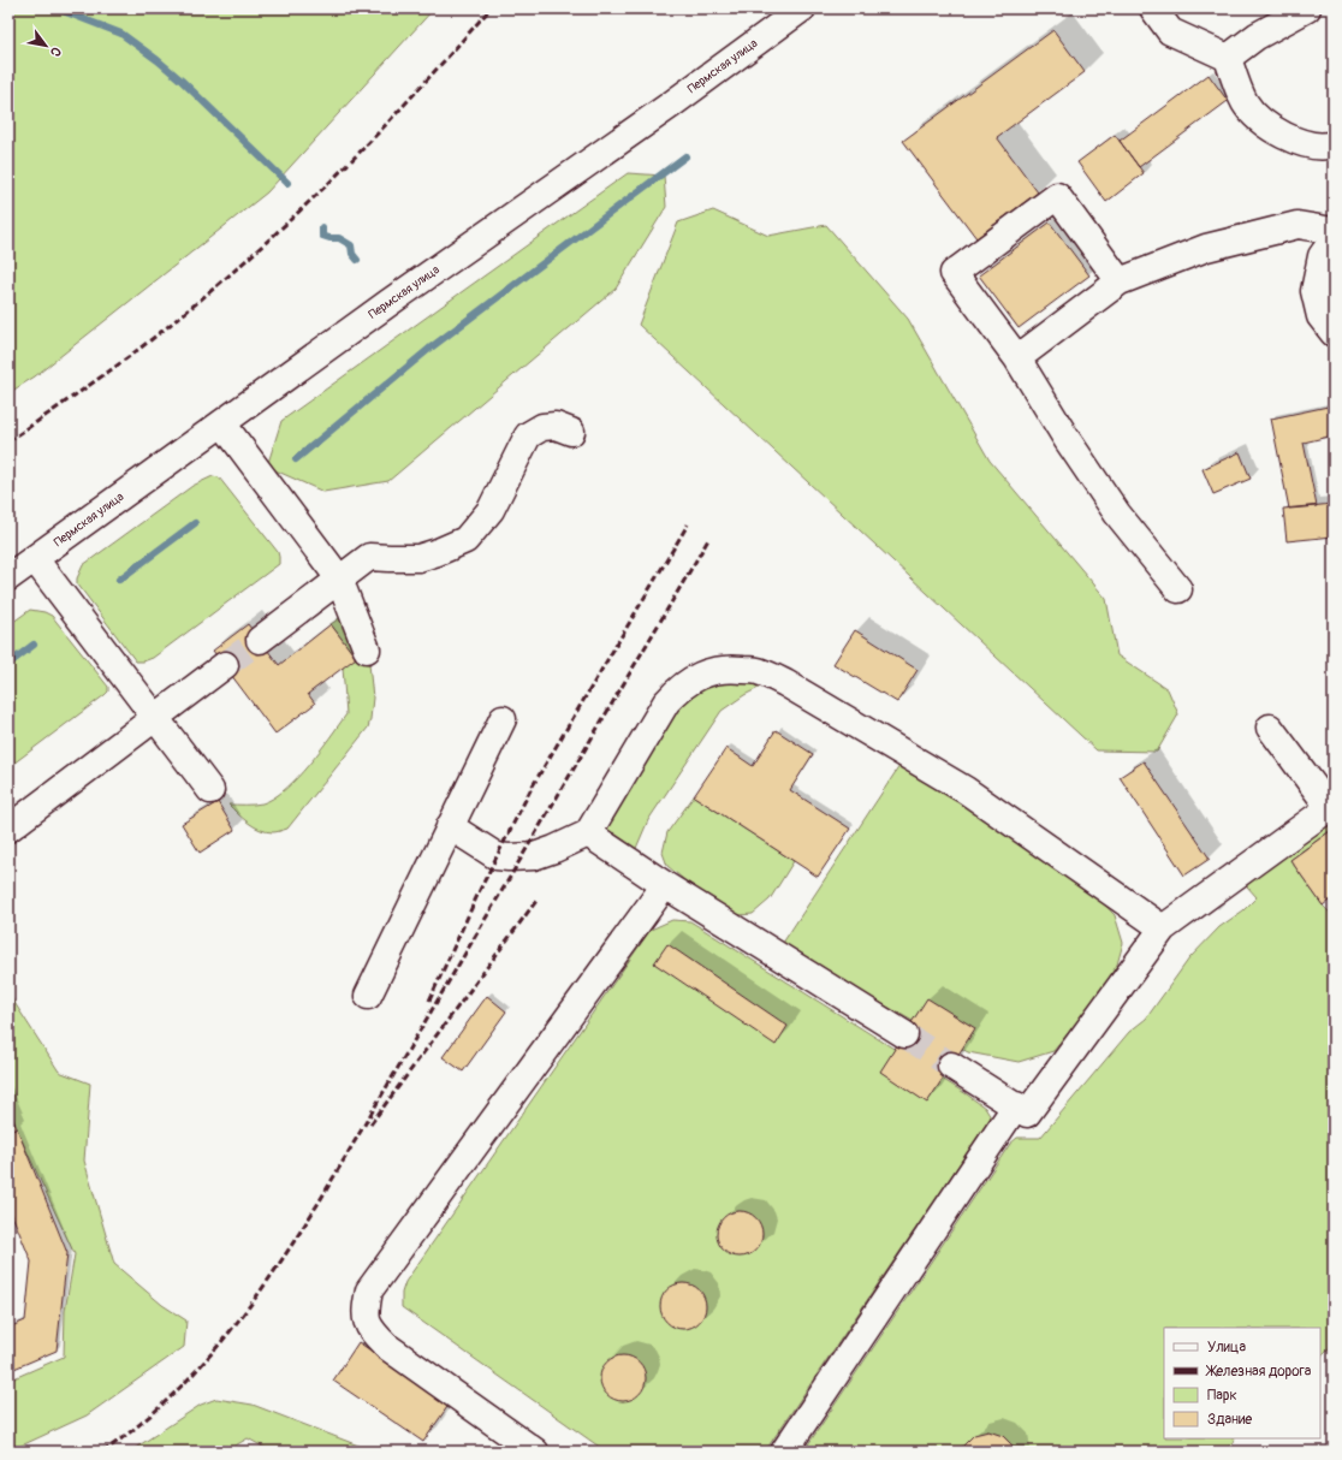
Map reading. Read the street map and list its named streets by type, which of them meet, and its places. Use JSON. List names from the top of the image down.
{
  "streets": {
    "main road": ["Пермская улица"]
  },
  "legend": [
    "Улица",
    "Железная дорога",
    "Парк",
    "Здание"
  ],
  "north": "bottom right"
}
